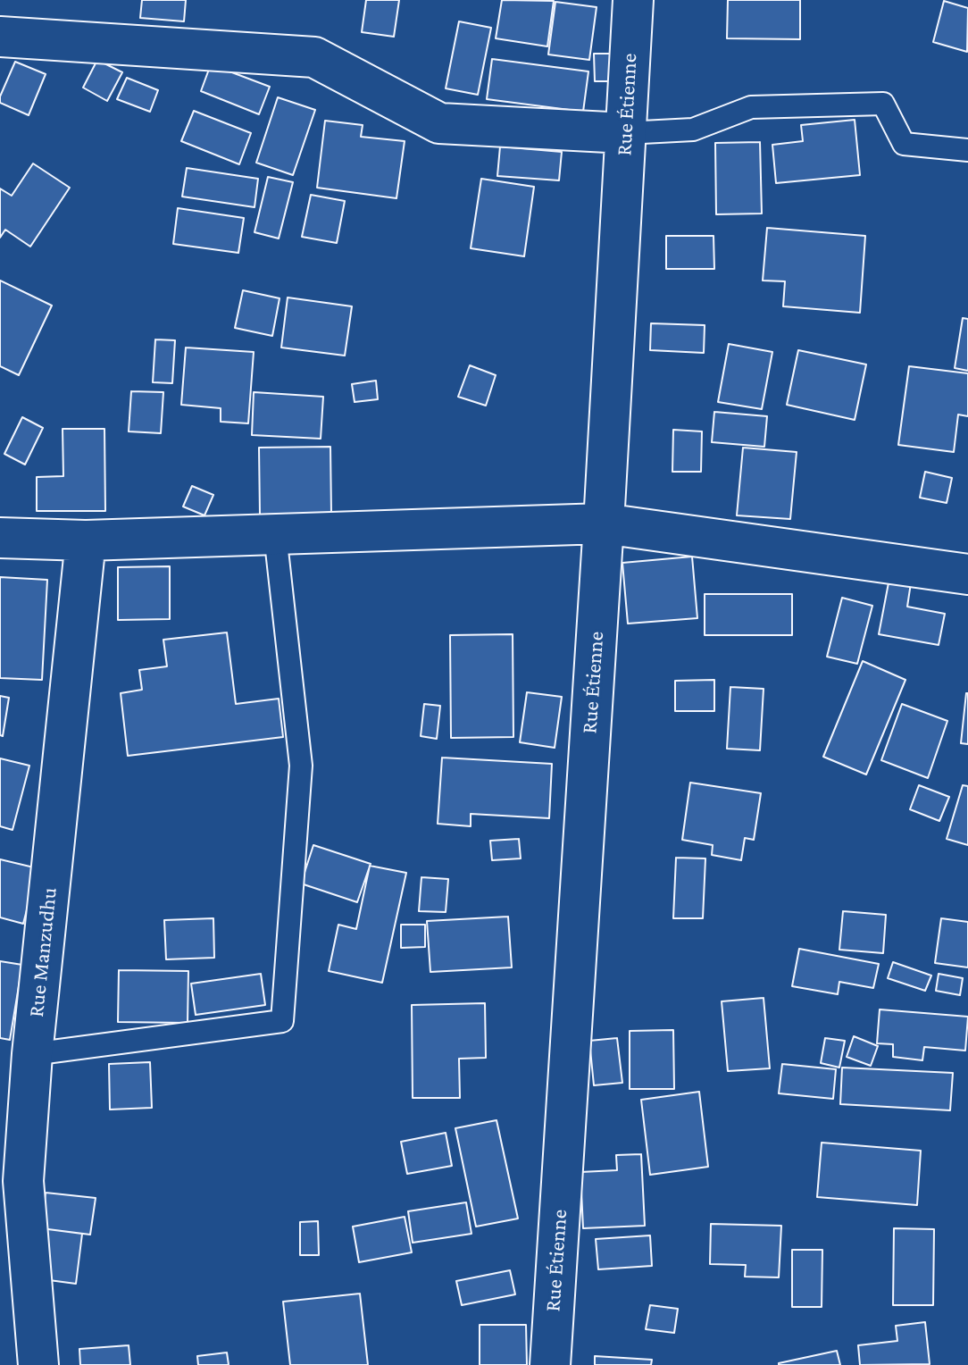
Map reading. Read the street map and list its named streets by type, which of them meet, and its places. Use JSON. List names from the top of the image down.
{
  "streets": {
    "street": ["Rue Étienne", "Rue Manzudhu"]
  }
}
